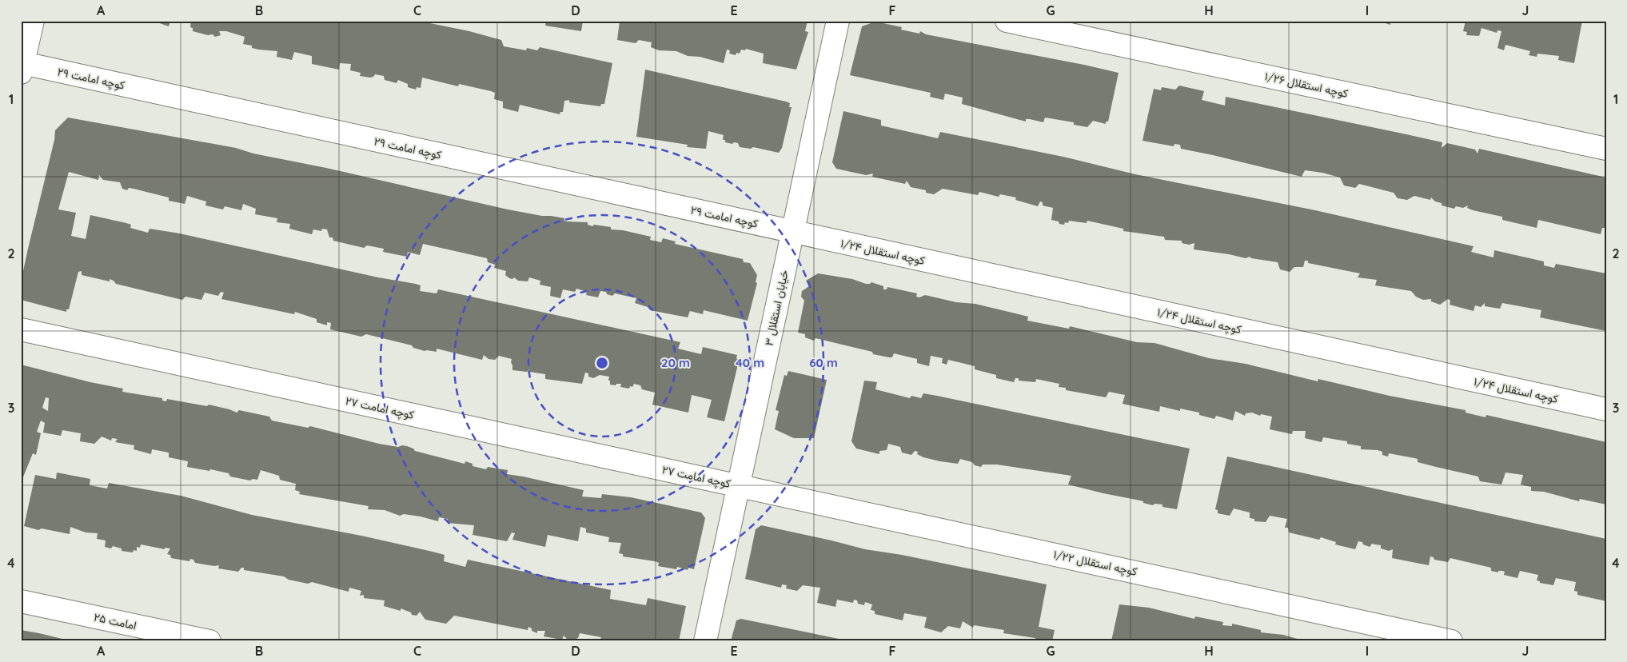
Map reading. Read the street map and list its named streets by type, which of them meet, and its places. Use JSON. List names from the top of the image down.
{
  "streets": {
    "street": [
      "کوچه امامت ۲۹",
      "کوچه استقلال ۱/۲۶",
      "کوچه استقلال ۱/۲۴",
      "خیابان استقلال ۳",
      "کوچه امامت ۲۷",
      "کوچه استقلال ۱/۲۲",
      "امامت ۲۵"
    ]
  },
  "crossings": [
    ["کوچه امامت ۲۹", "کوچه استقلال ۱/۲۴"],
    ["کوچه امامت ۲۹", "خیابان استقلال ۳"],
    ["کوچه استقلال ۱/۲۴", "خیابان استقلال ۳"],
    ["خیابان استقلال ۳", "کوچه امامت ۲۷"],
    ["خیابان استقلال ۳", "کوچه استقلال ۱/۲۲"],
    ["کوچه امامت ۲۷", "کوچه استقلال ۱/۲۲"]
  ],
  "grid": {
    "columns": [
      "A",
      "B",
      "C",
      "D",
      "E",
      "F",
      "G",
      "H",
      "I",
      "J"
    ],
    "rows": [
      "1",
      "2",
      "3",
      "4"
    ]
  },
  "rings": ["20 m", "40 m", "60 m"]
}
